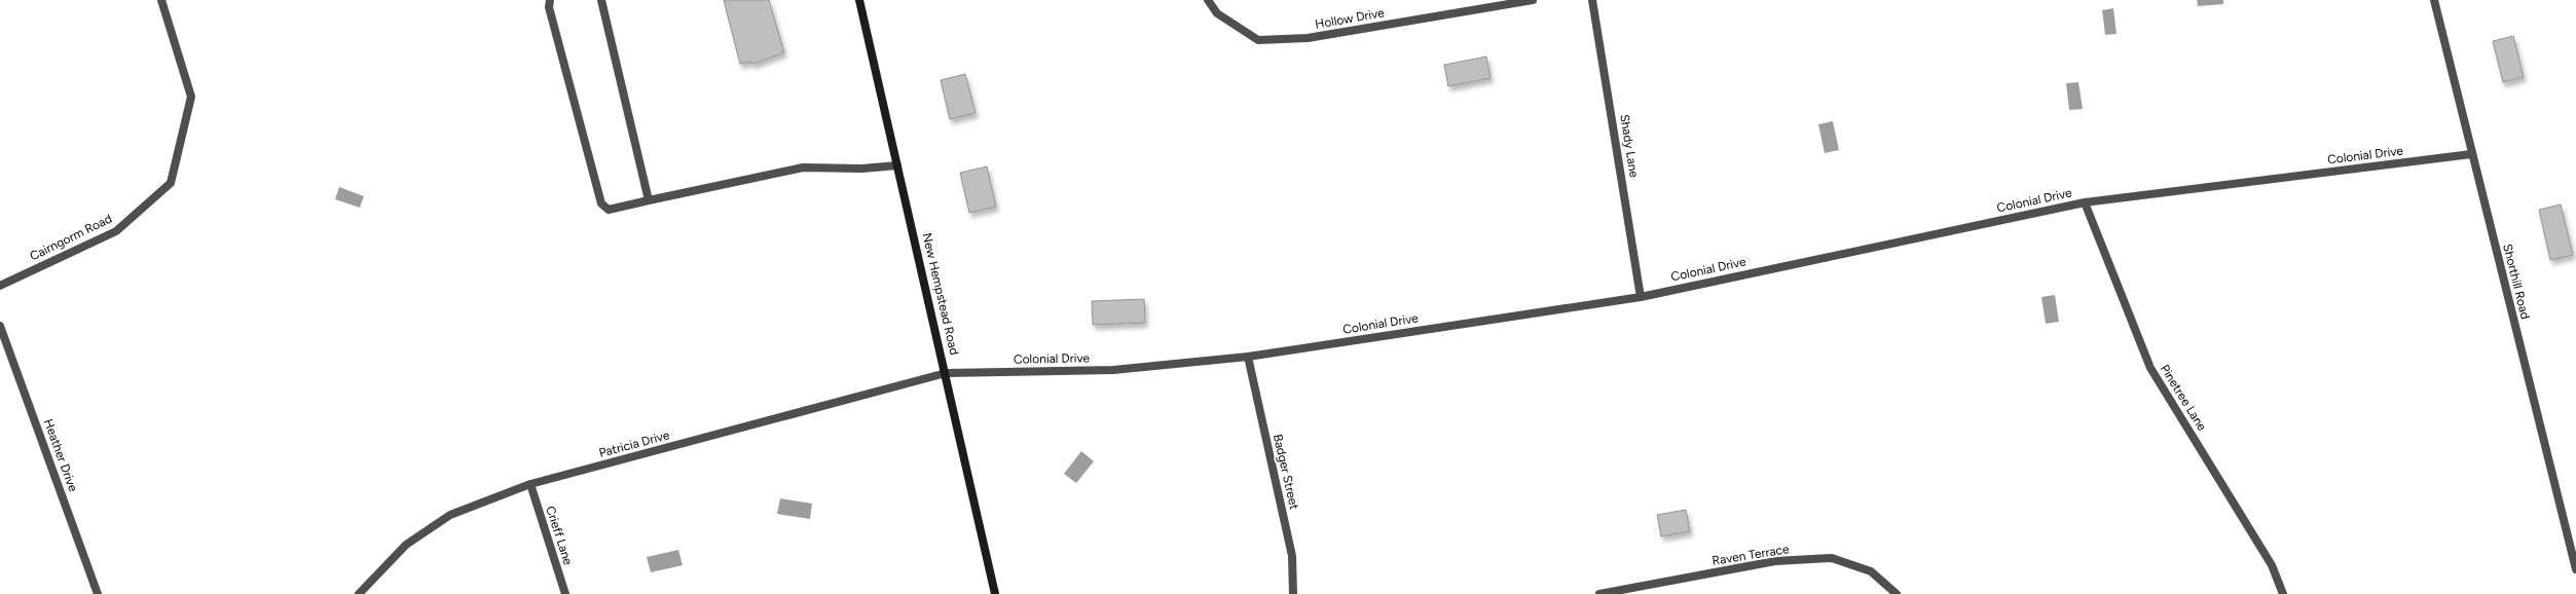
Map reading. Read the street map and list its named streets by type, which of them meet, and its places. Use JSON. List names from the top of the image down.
{
  "streets": {
    "street": [
      "Hollow Drive",
      "Shady Lane",
      "Colonial Drive",
      "Cairngorm Road",
      "Shorthill Road",
      "New Hempstead Road",
      "Pinetree Lane",
      "Patricia Drive",
      "Heather Drive",
      "Badger Street",
      "Crieff Lane",
      "Raven Terrace"
    ]
  },
  "crossings": [
    ["Shady Lane", "Colonial Drive"],
    ["Colonial Drive", "Shorthill Road"],
    ["Colonial Drive", "New Hempstead Road"],
    ["Colonial Drive", "Pinetree Lane"],
    ["Colonial Drive", "Patricia Drive"],
    ["Colonial Drive", "Badger Street"],
    ["New Hempstead Road", "Patricia Drive"],
    ["Patricia Drive", "Crieff Lane"]
  ]
}
